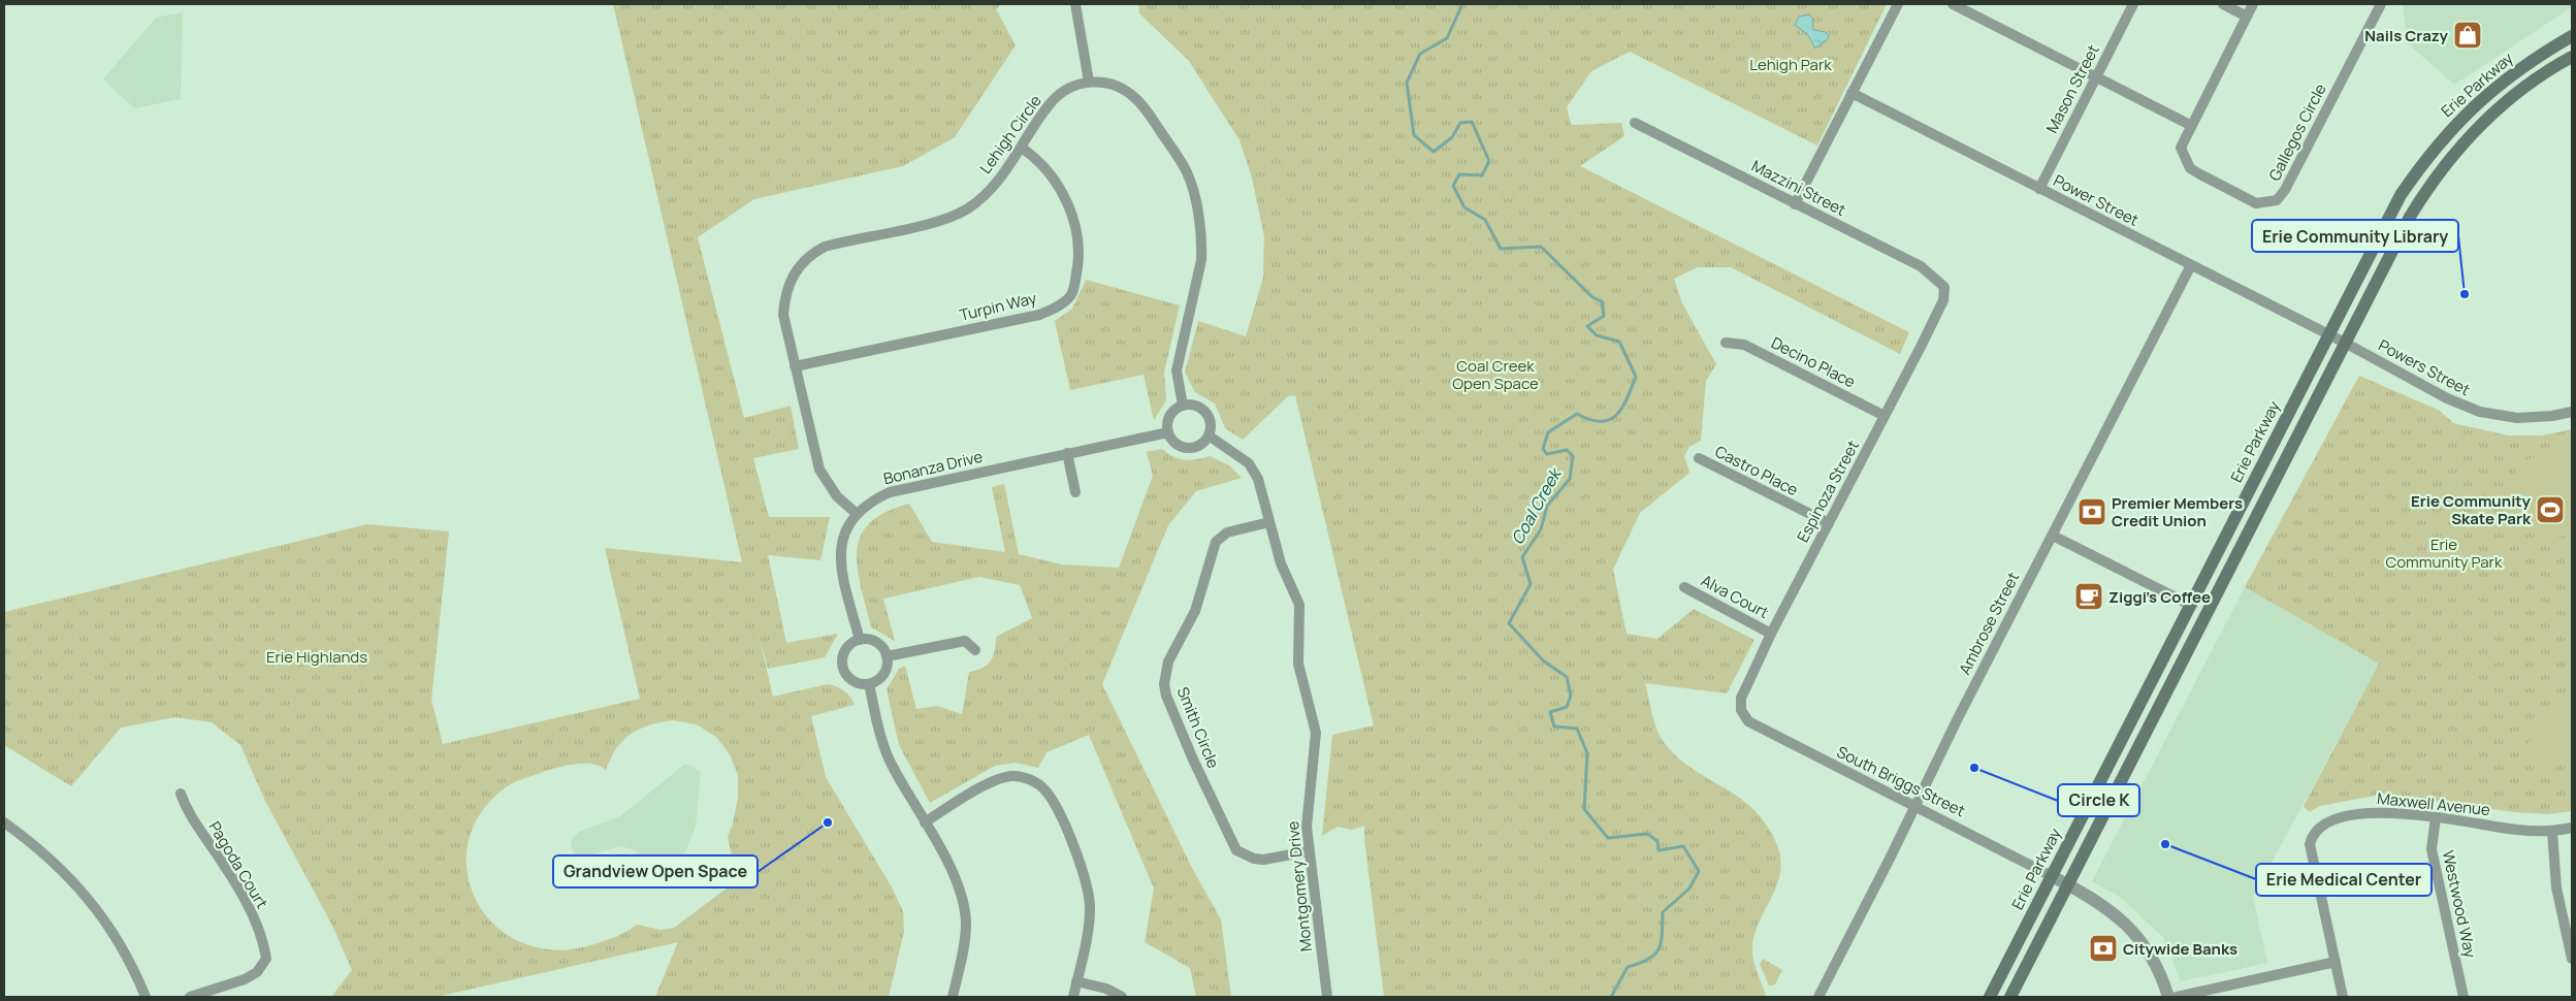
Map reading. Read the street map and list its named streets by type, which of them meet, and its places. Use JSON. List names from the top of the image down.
{
  "streets": {
    "main road": ["Erie Parkway"],
    "street": [
      "Mason Street",
      "Gallegos Circle",
      "Lehigh Circle",
      "Mazzini Street",
      "Power Street",
      "Turpin Way",
      "Decino Place",
      "Powers Street",
      "Bonanza Drive",
      "Castro Place",
      "Espinoza Street",
      "Alva Court",
      "Ambrose Street",
      "Smith Circle",
      "South Briggs Street",
      "Maxwell Avenue",
      "Pagoda Court",
      "Montgomery Drive",
      "Westwood Way"
    ]
  },
  "crossings": [
    ["Erie Parkway", "Power Street"],
    ["Erie Parkway", "Powers Street"],
    ["Erie Parkway", "South Briggs Street"],
    ["Mason Street", "Power Street"],
    ["Lehigh Circle", "Turpin Way"],
    ["Lehigh Circle", "Bonanza Drive"],
    ["Mazzini Street", "Espinoza Street"],
    ["Power Street", "Powers Street"],
    ["Power Street", "Ambrose Street"],
    ["Decino Place", "Espinoza Street"],
    ["Castro Place", "Espinoza Street"],
    ["Espinoza Street", "Alva Court"],
    ["Espinoza Street", "South Briggs Street"],
    ["Ambrose Street", "South Briggs Street"],
    ["Smith Circle", "Montgomery Drive"],
    ["Maxwell Avenue", "Westwood Way"]
  ],
  "water": ["Coal Creek"],
  "parks": [
    "Lehigh Park",
    "Coal Creek Open Space",
    "Erie Community Park",
    "Erie Highlands"
  ],
  "places": {
    "shop": ["Nails Crazy"],
    "other": [
      "Erie Community Library",
      "Circle K",
      "Grandview Open Space",
      "Erie Medical Center"
    ],
    "sports": ["Erie Community Skate Park"],
    "bank": ["Premier Members Credit Union", "Citywide Banks"],
    "cafe": ["Ziggi's Coffee"]
  }
}
